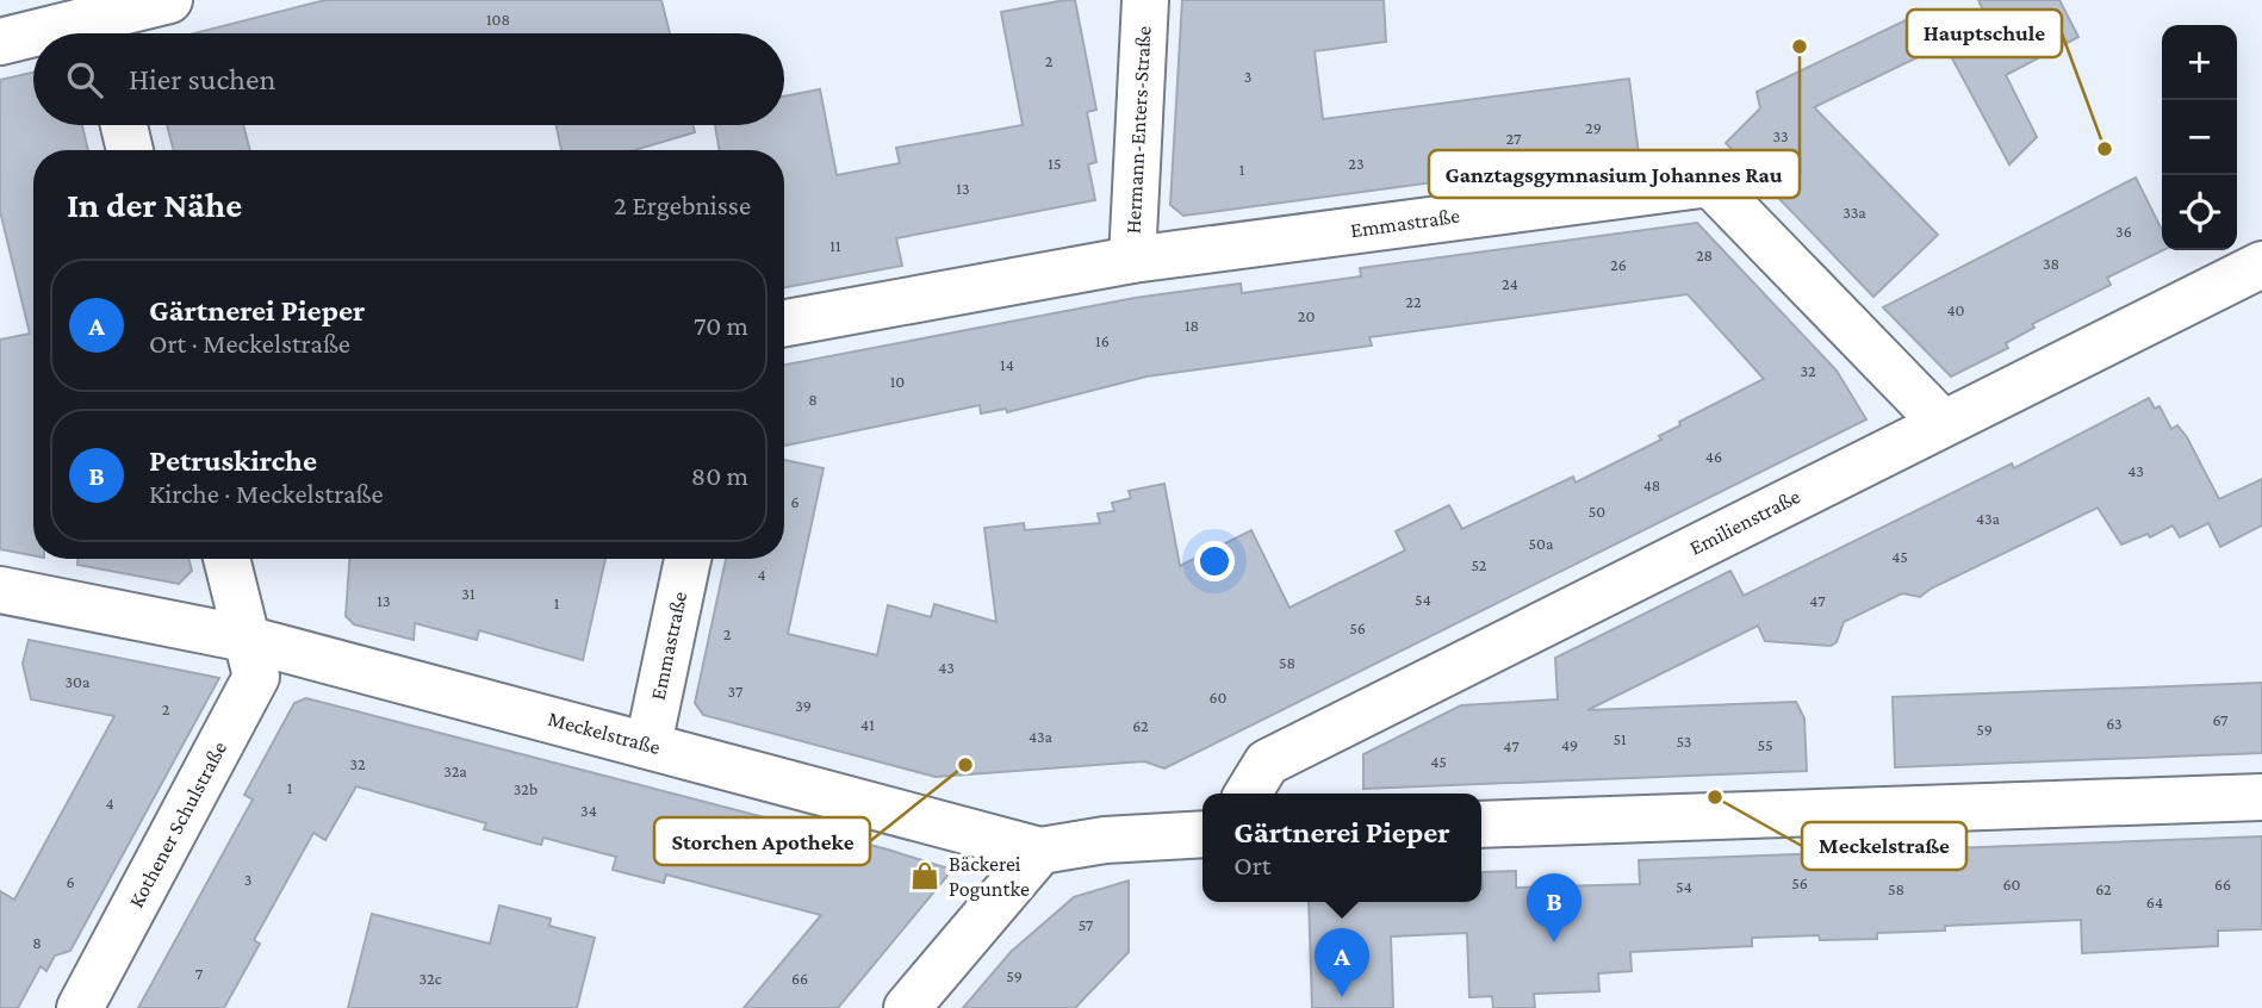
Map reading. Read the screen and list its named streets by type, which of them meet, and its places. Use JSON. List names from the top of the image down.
{
  "streets": {
    "street": [
      "Hermann-Enters-Straße",
      "Emmastraße",
      "Emilienstraße",
      "Meckelstraße",
      "Kothener Schulstraße"
    ]
  },
  "crossings": [
    ["Hermann-Enters-Straße", "Emmastraße"],
    ["Emmastraße", "Emilienstraße"],
    ["Emmastraße", "Meckelstraße"],
    ["Meckelstraße", "Kothener Schulstraße"]
  ],
  "places": {
    "other": [
      "Ganztagsgymnasium Johannes Rau",
      "Hauptschule",
      "Storchen Apotheke",
      "Meckelstraße"
    ],
    "shop": ["Bäckerei Poguntke"]
  },
  "house_numbers": [
    "108",
    "2",
    "3",
    "29",
    "33",
    "27",
    "15",
    "23",
    "1",
    "13",
    "33a",
    "36",
    "11",
    "28",
    "38",
    "26",
    "24",
    "22",
    "40",
    "20",
    "18",
    "16",
    "14",
    "32",
    "10",
    "8",
    "46",
    "43",
    "48",
    "6",
    "50",
    "43a",
    "50a",
    "45",
    "52",
    "4",
    "31",
    "54",
    "13",
    "47",
    "1",
    "56",
    "2",
    "58",
    "43",
    "30a",
    "37",
    "60",
    "39",
    "2",
    "67",
    "63",
    "41",
    "62",
    "59",
    "43a",
    "51",
    "53",
    "49",
    "55",
    "47",
    "45",
    "32",
    "32a",
    "1",
    "32b",
    "4",
    "34",
    "3",
    "6",
    "56",
    "60",
    "66",
    "54",
    "58",
    "62",
    "64",
    "57",
    "8",
    "7",
    "59",
    "32c",
    "66"
  ],
  "page": {
    "map_buttons": ["+", "−"],
    "search": "Hier suchen",
    "heading": ["In der Nähe", "2 Ergebnisse"],
    "list": [
      {
        "mark": "A",
        "name": "Gärtnerei Pieper",
        "note": "Ort · Meckelstraße",
        "value": "70 m"
      },
      {
        "mark": "B",
        "name": "Petruskirche",
        "note": "Kirche · Meckelstraße",
        "value": "80 m"
      }
    ],
    "popup": ["Gärtnerei Pieper", "Ort"],
    "pins": ["B", "A"]
  }
}
